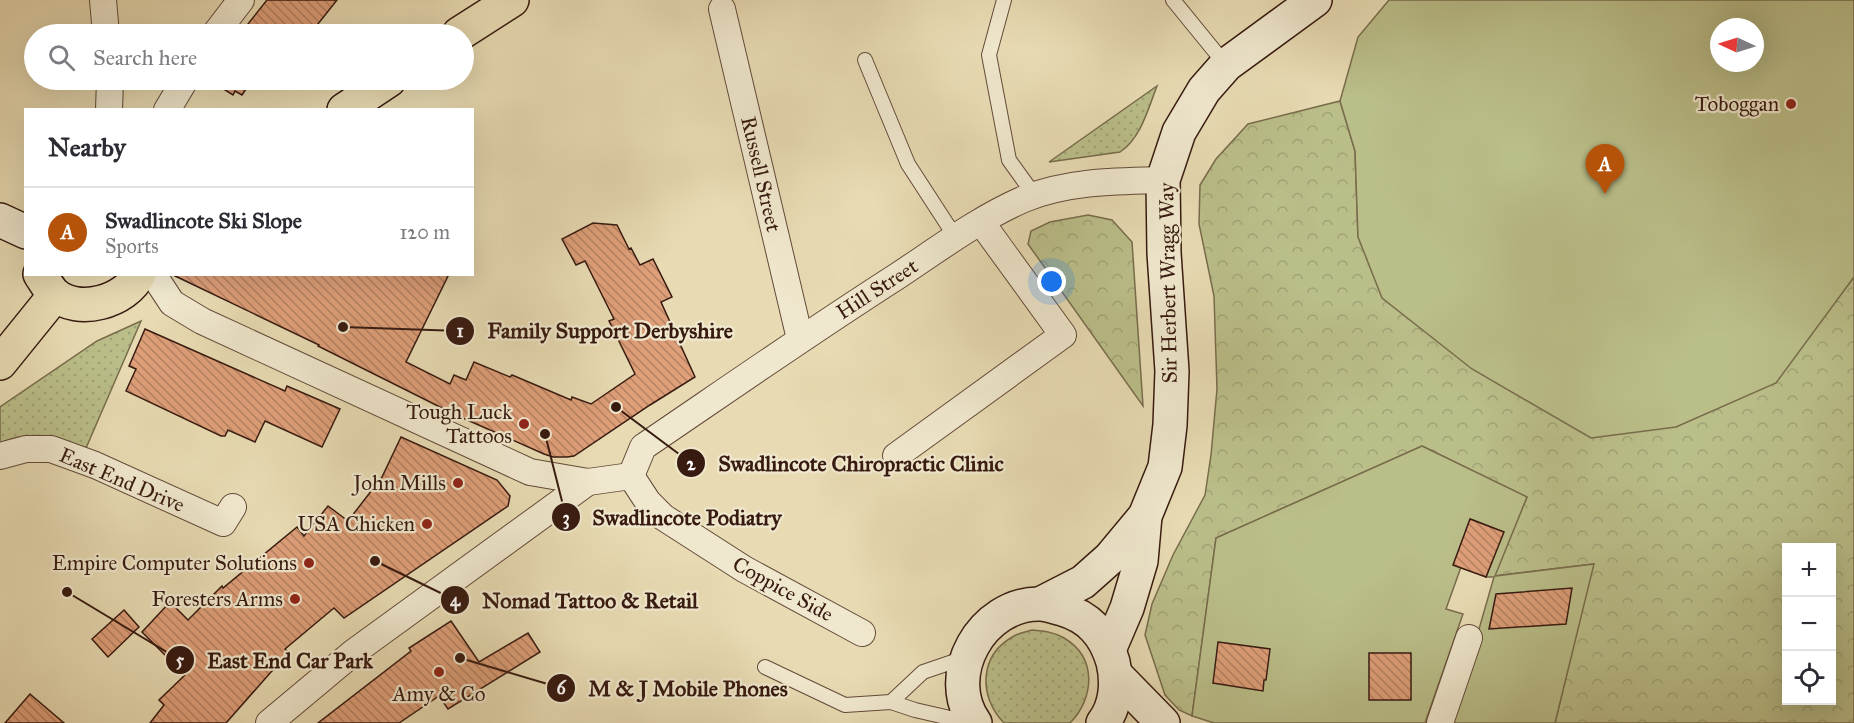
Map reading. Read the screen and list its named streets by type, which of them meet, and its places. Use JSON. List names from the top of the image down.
{
  "streets": {
    "street": [
      "Russell Street",
      "Sir Herbert Wragg Way",
      "Hill Street",
      "East End Drive",
      "Coppice Side"
    ]
  },
  "crossings": [
    ["Russell Street", "Hill Street"],
    ["Sir Herbert Wragg Way", "Hill Street"],
    ["Hill Street", "Coppice Side"]
  ],
  "places": [
    "Toboggan",
    "Family Support Derbyshire",
    "Swadlincote Chiropractic Clinic",
    "Tough Luck Tattoos",
    "Swadlincote Podiatry",
    "John Mills",
    "USA Chicken",
    "Nomad Tattoo & Retail",
    "Empire Computer Solutions",
    "East End Car Park",
    "Foresters Arms",
    "M & J Mobile Phones",
    "Amy & Co"
  ],
  "north": "left",
  "page": {
    "search": "Search here",
    "heading": "Nearby",
    "pins": "A",
    "list": [
      {
        "mark": "A",
        "name": "Swadlincote Ski Slope",
        "note": "Sports",
        "value": "120 m"
      }
    ],
    "map_buttons": ["+", "−"]
  }
}
